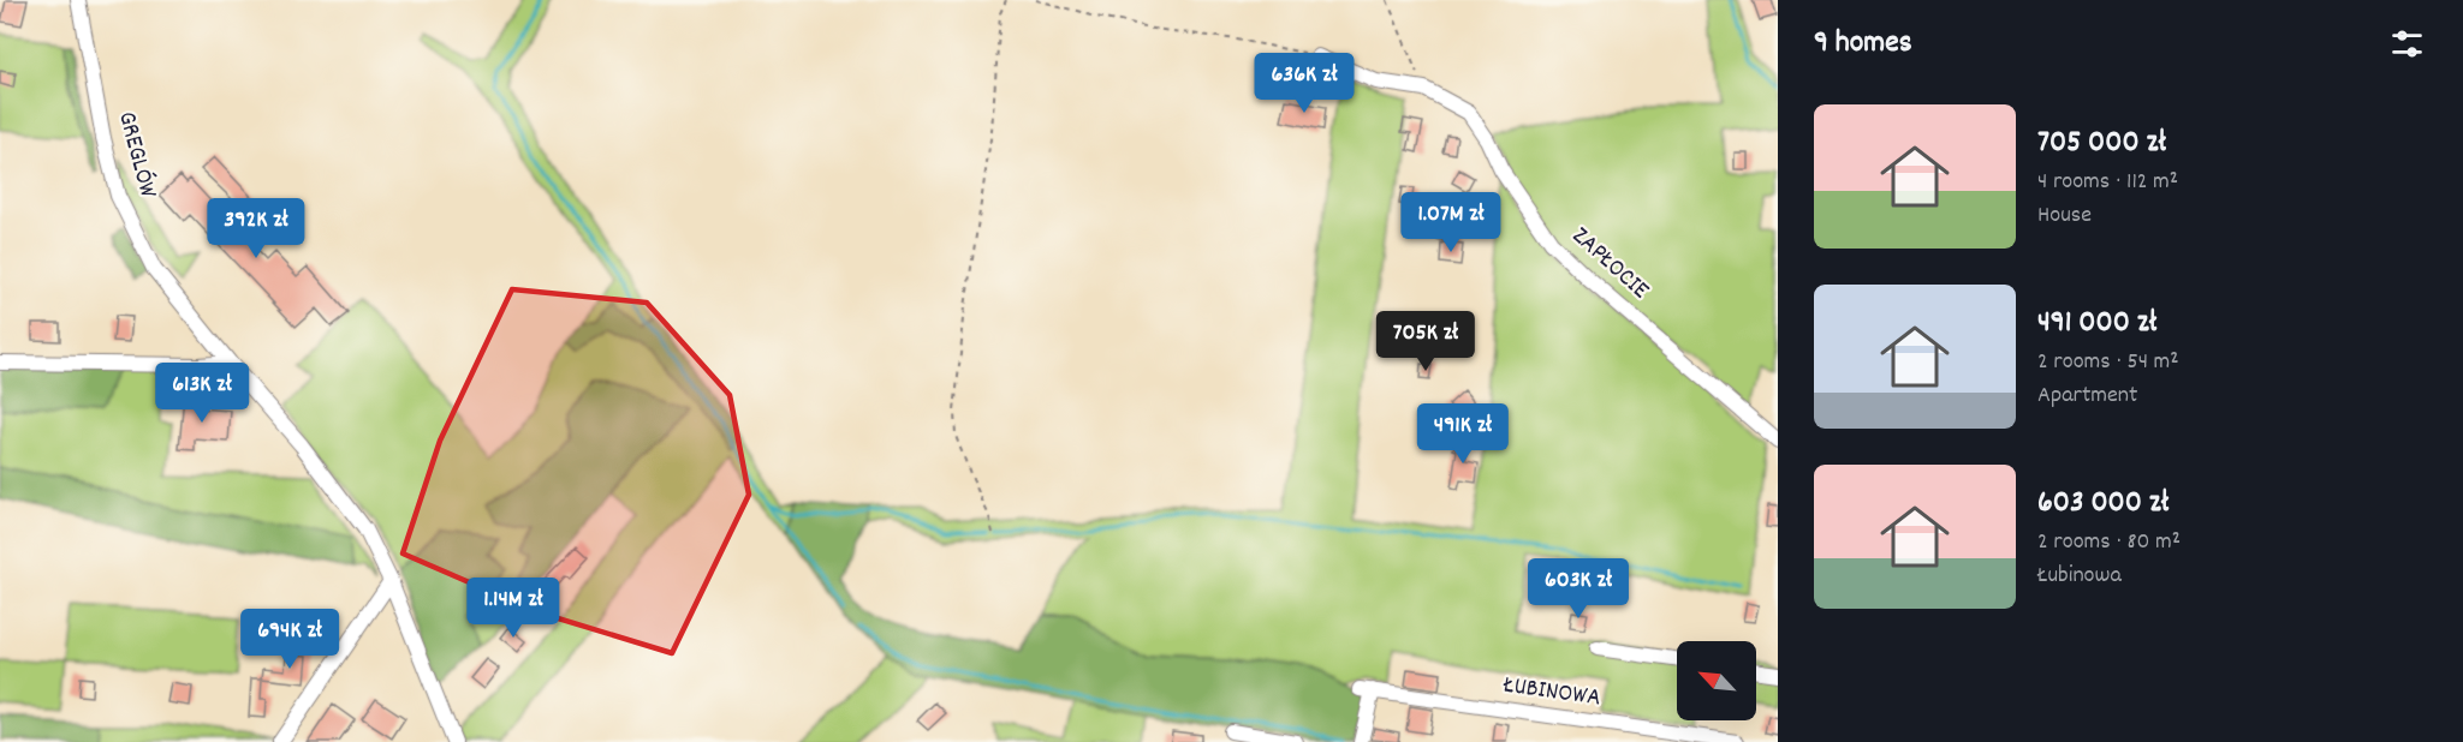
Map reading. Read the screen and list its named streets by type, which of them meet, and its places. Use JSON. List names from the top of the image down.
{
  "streets": {
    "street": ["GREGLÓW", "ZAPŁOCIE", "ŁUBINOWA"]
  },
  "north": "top left",
  "page": {
    "heading": "9 homes",
    "price": [
      "636K zł",
      "1.07M zł",
      "392K zł",
      "705K zł",
      "613K zł",
      "491K zł",
      "603K zł",
      "1.14M zł",
      "694K zł"
    ],
    "list": [
      {
        "name": "705 000 zł",
        "note": "4 rooms · 112 m² · House"
      },
      {
        "name": "491 000 zł",
        "note": "2 rooms · 54 m² · Apartment"
      },
      {
        "name": "603 000 zł",
        "note": "2 rooms · 80 m² · Łubinowa"
      }
    ]
  }
}
